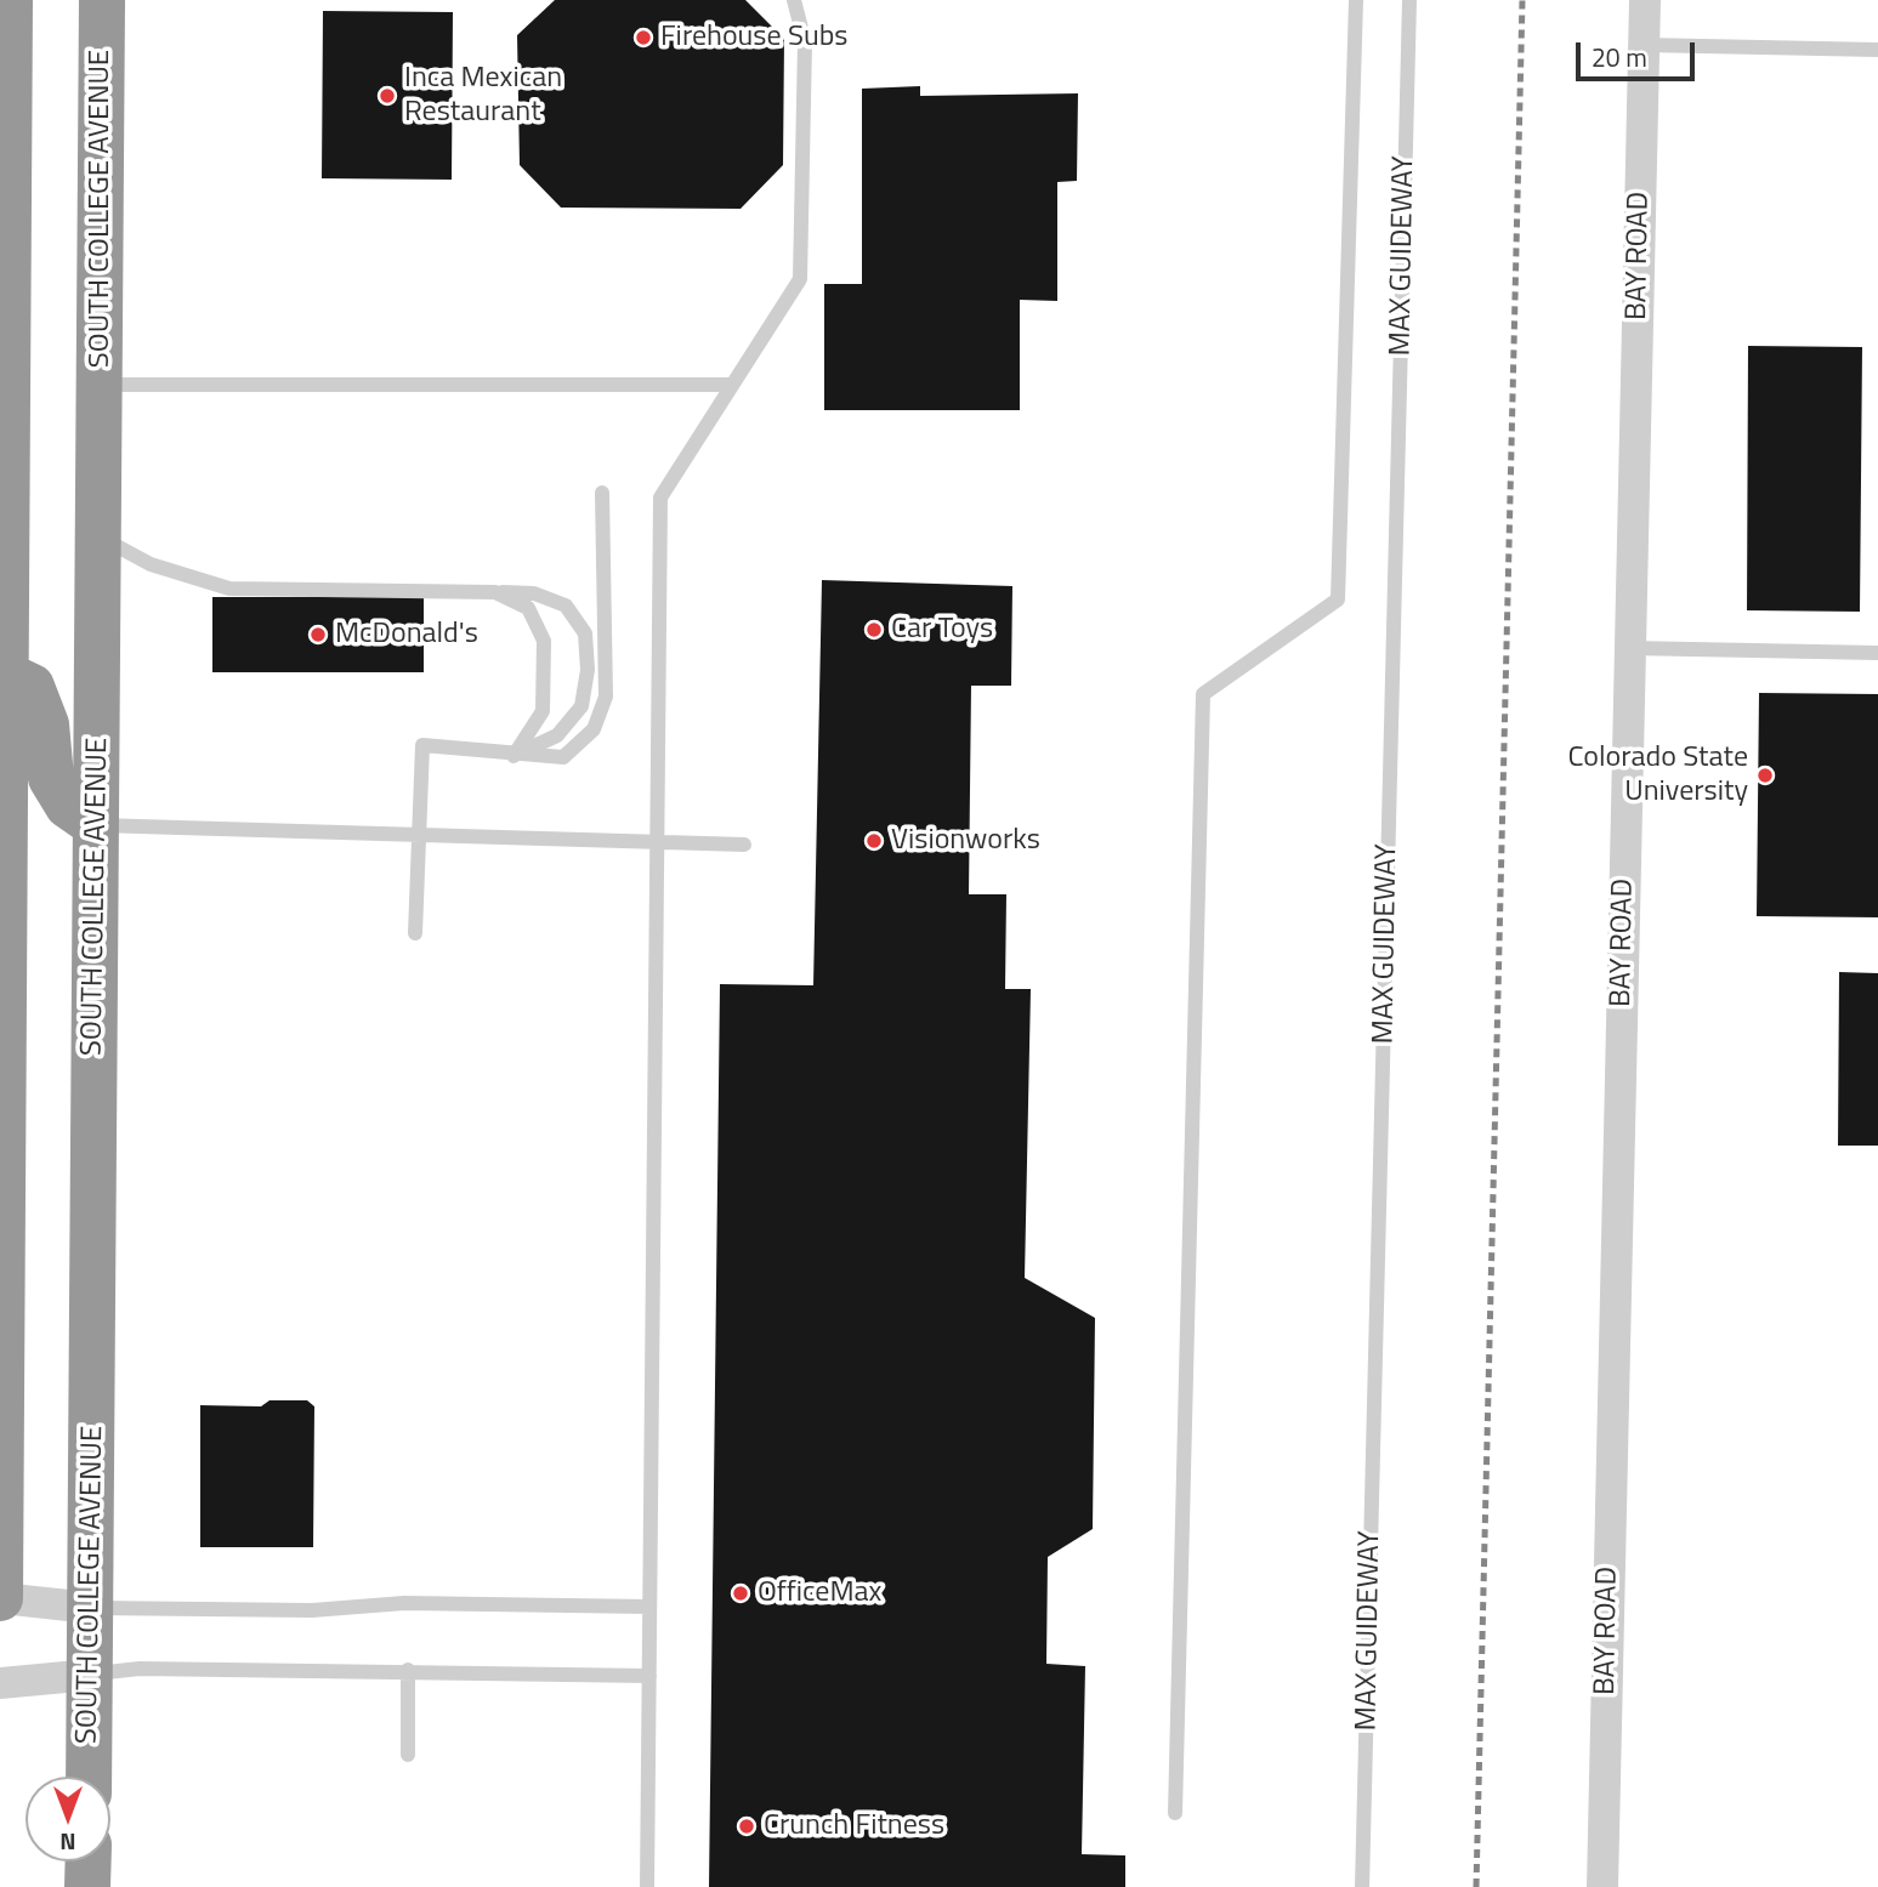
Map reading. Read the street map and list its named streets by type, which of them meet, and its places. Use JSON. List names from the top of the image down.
{
  "streets": {
    "highway": ["SOUTH COLLEGE AVENUE"],
    "street": ["BAY ROAD"],
    "lane": ["MAX GUIDEWAY"]
  },
  "places": [
    "Firehouse Subs",
    "Inca Mexican Restaurant",
    "Car Toys",
    "McDonald's",
    "Colorado State University",
    "Visionworks",
    "OfficeMax",
    "Crunch Fitness"
  ],
  "scale_bar": "20 m",
  "north": "bottom"
}
